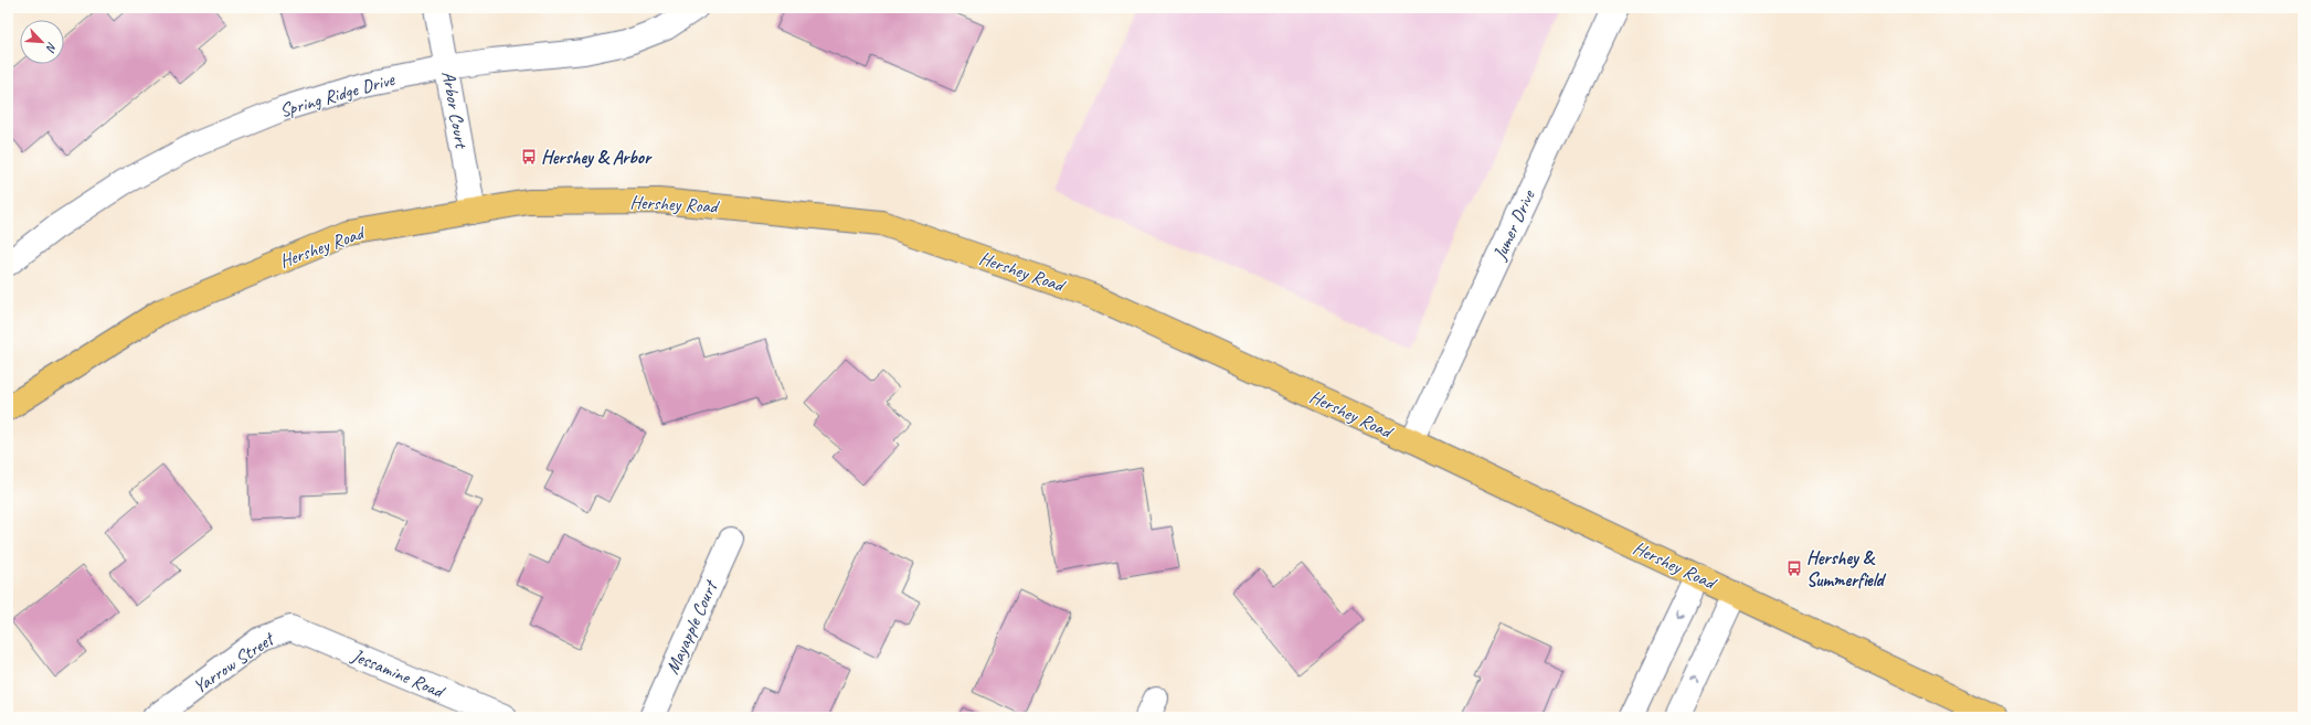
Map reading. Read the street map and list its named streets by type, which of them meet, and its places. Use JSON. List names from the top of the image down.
{
  "streets": {
    "main road": ["Hershey Road"],
    "street": [
      "Spring Ridge Drive",
      "Arbor Court",
      "Jumer Drive",
      "Mayapple Court",
      "Yarrow Street",
      "Jessamine Road"
    ]
  },
  "crossings": [
    ["Spring Ridge Drive", "Arbor Court"],
    ["Arbor Court", "Hershey Road"],
    ["Hershey Road", "Jumer Drive"],
    ["Yarrow Street", "Jessamine Road"]
  ],
  "places": {
    "bus stop": ["Hershey & Arbor", "Hershey & Summerfield"]
  },
  "north": "bottom right"
}
